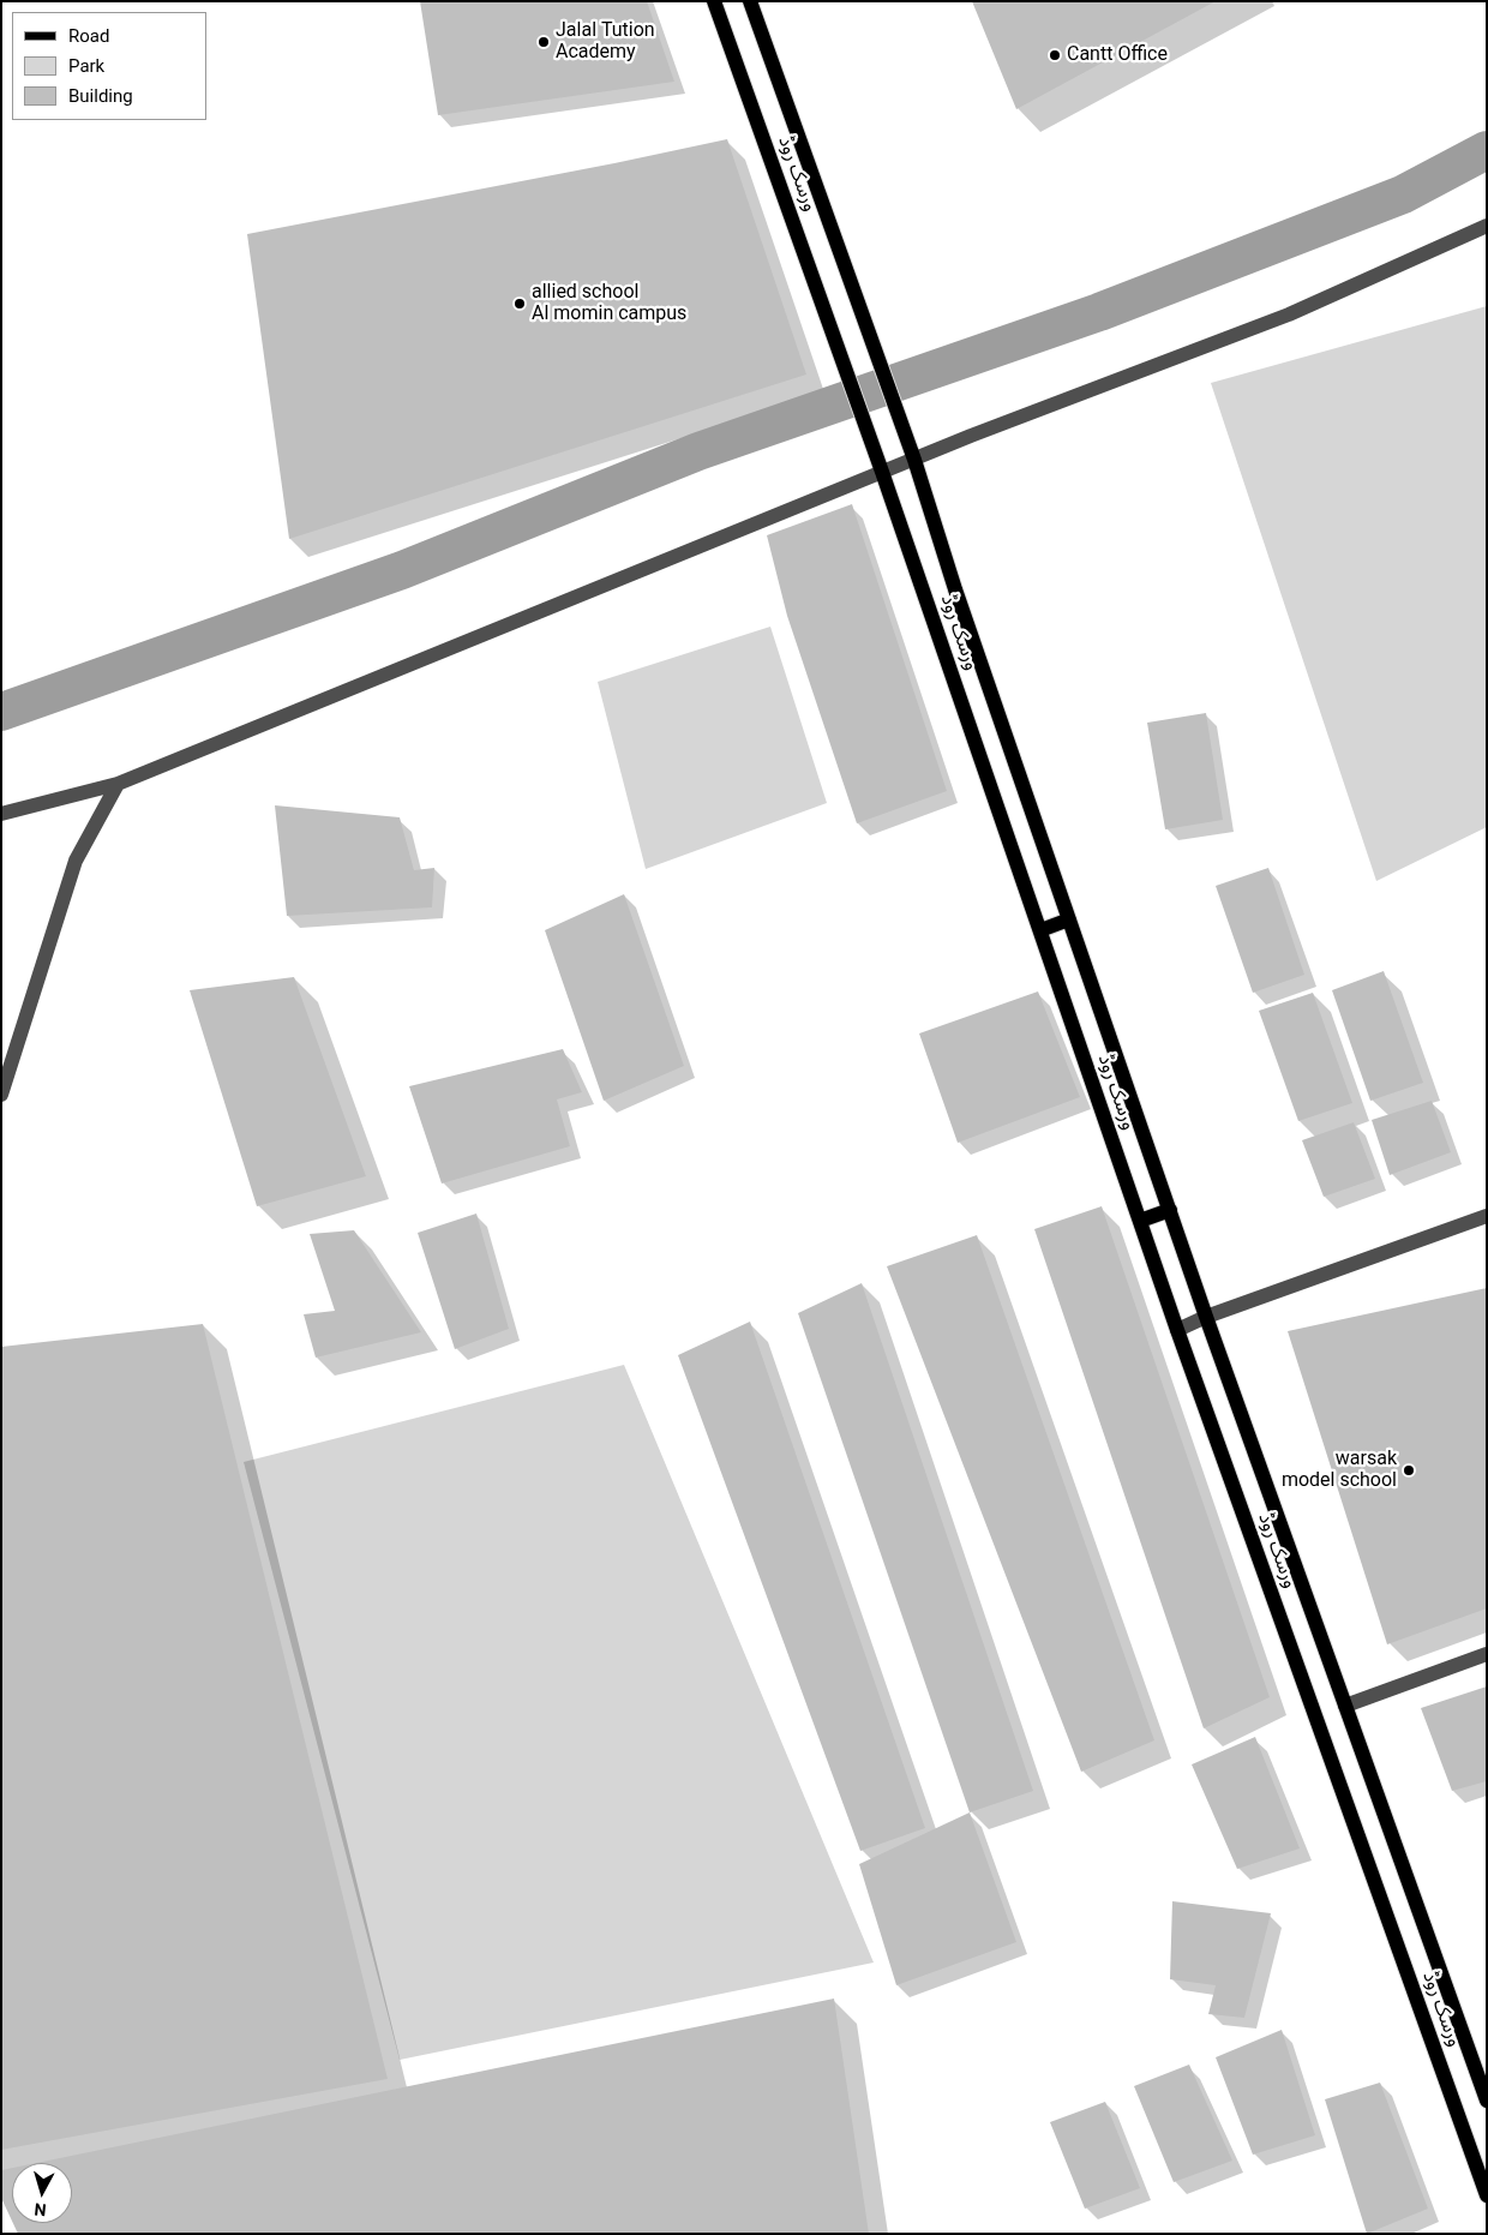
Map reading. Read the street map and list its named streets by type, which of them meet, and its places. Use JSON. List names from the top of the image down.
{
  "streets": {
    "main road": ["ورسک روڈ"]
  },
  "places": [
    "Jalal Tution Academy",
    "Cantt Office",
    "allied school Al momin campus",
    "warsak model school"
  ],
  "legend": ["Road", "Park", "Building"],
  "north": "bottom"
}
